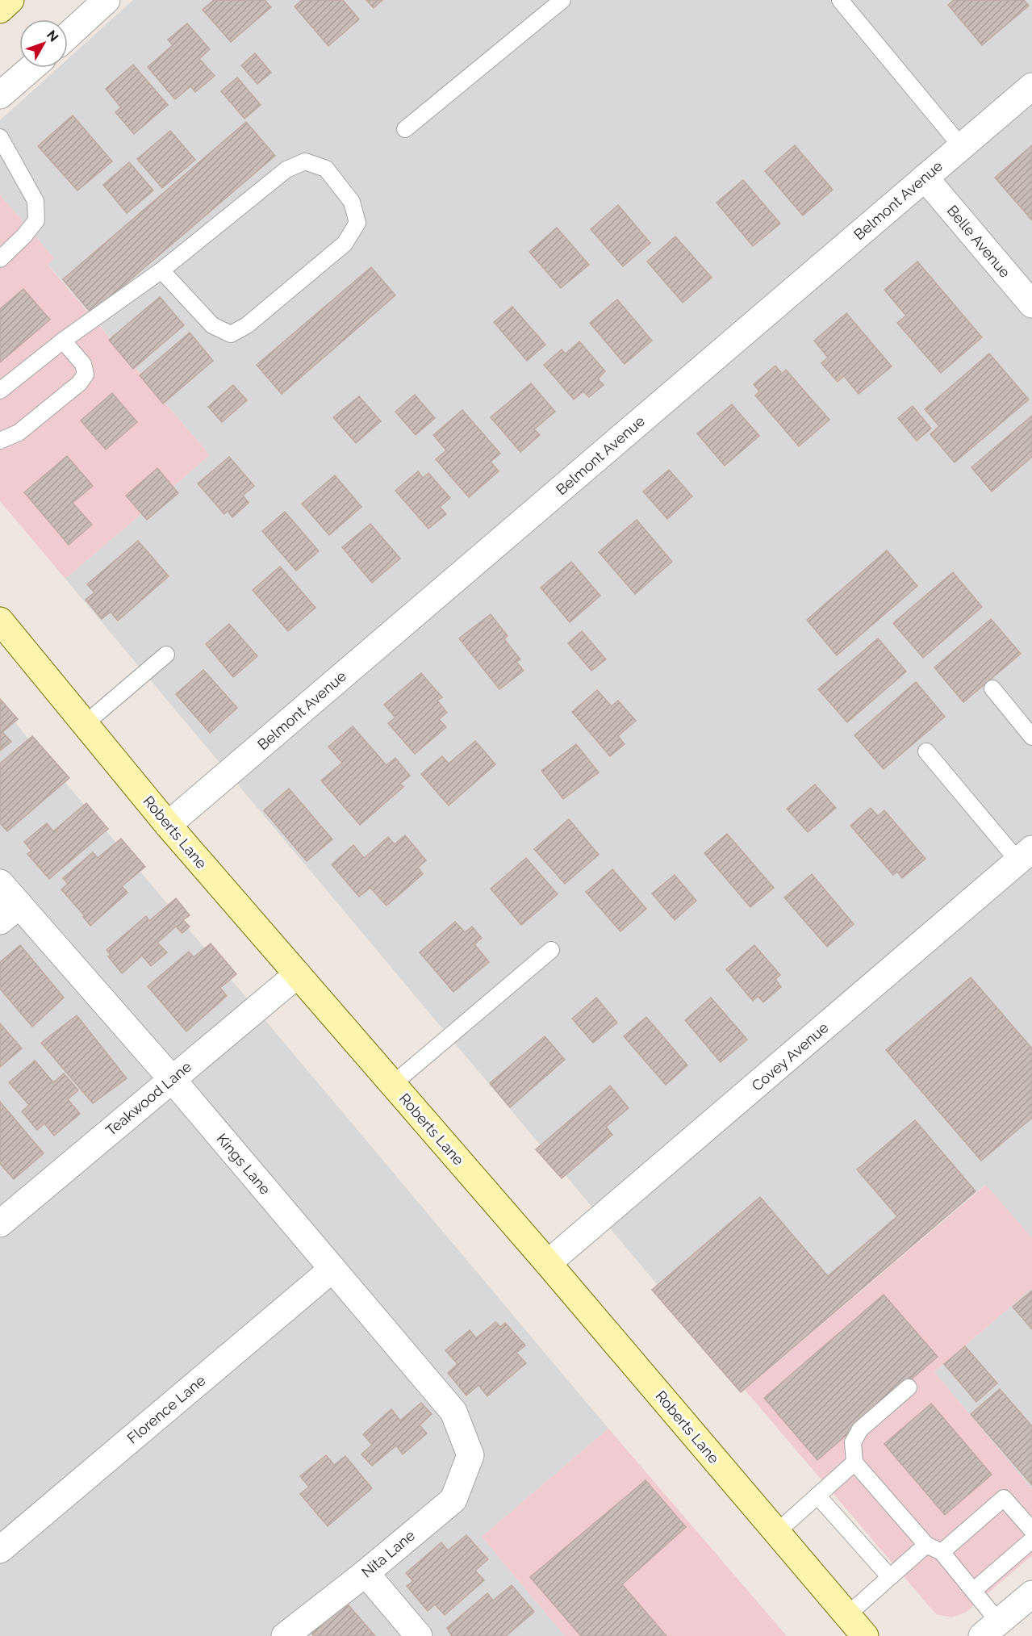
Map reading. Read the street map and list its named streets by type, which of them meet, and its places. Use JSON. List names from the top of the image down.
{
  "streets": {
    "main road": ["Roberts Lane"],
    "street": [
      "Belmont Avenue",
      "Belle Avenue",
      "Covey Avenue",
      "Teakwood Lane",
      "Kings Lane",
      "Florence Lane",
      "Nita Lane"
    ]
  },
  "crossings": [
    ["Belmont Avenue", "Belle Avenue"],
    ["Belmont Avenue", "Roberts Lane"],
    ["Roberts Lane", "Covey Avenue"],
    ["Roberts Lane", "Teakwood Lane"],
    ["Teakwood Lane", "Kings Lane"],
    ["Kings Lane", "Florence Lane"],
    ["Kings Lane", "Nita Lane"]
  ],
  "north": "top right"
}
